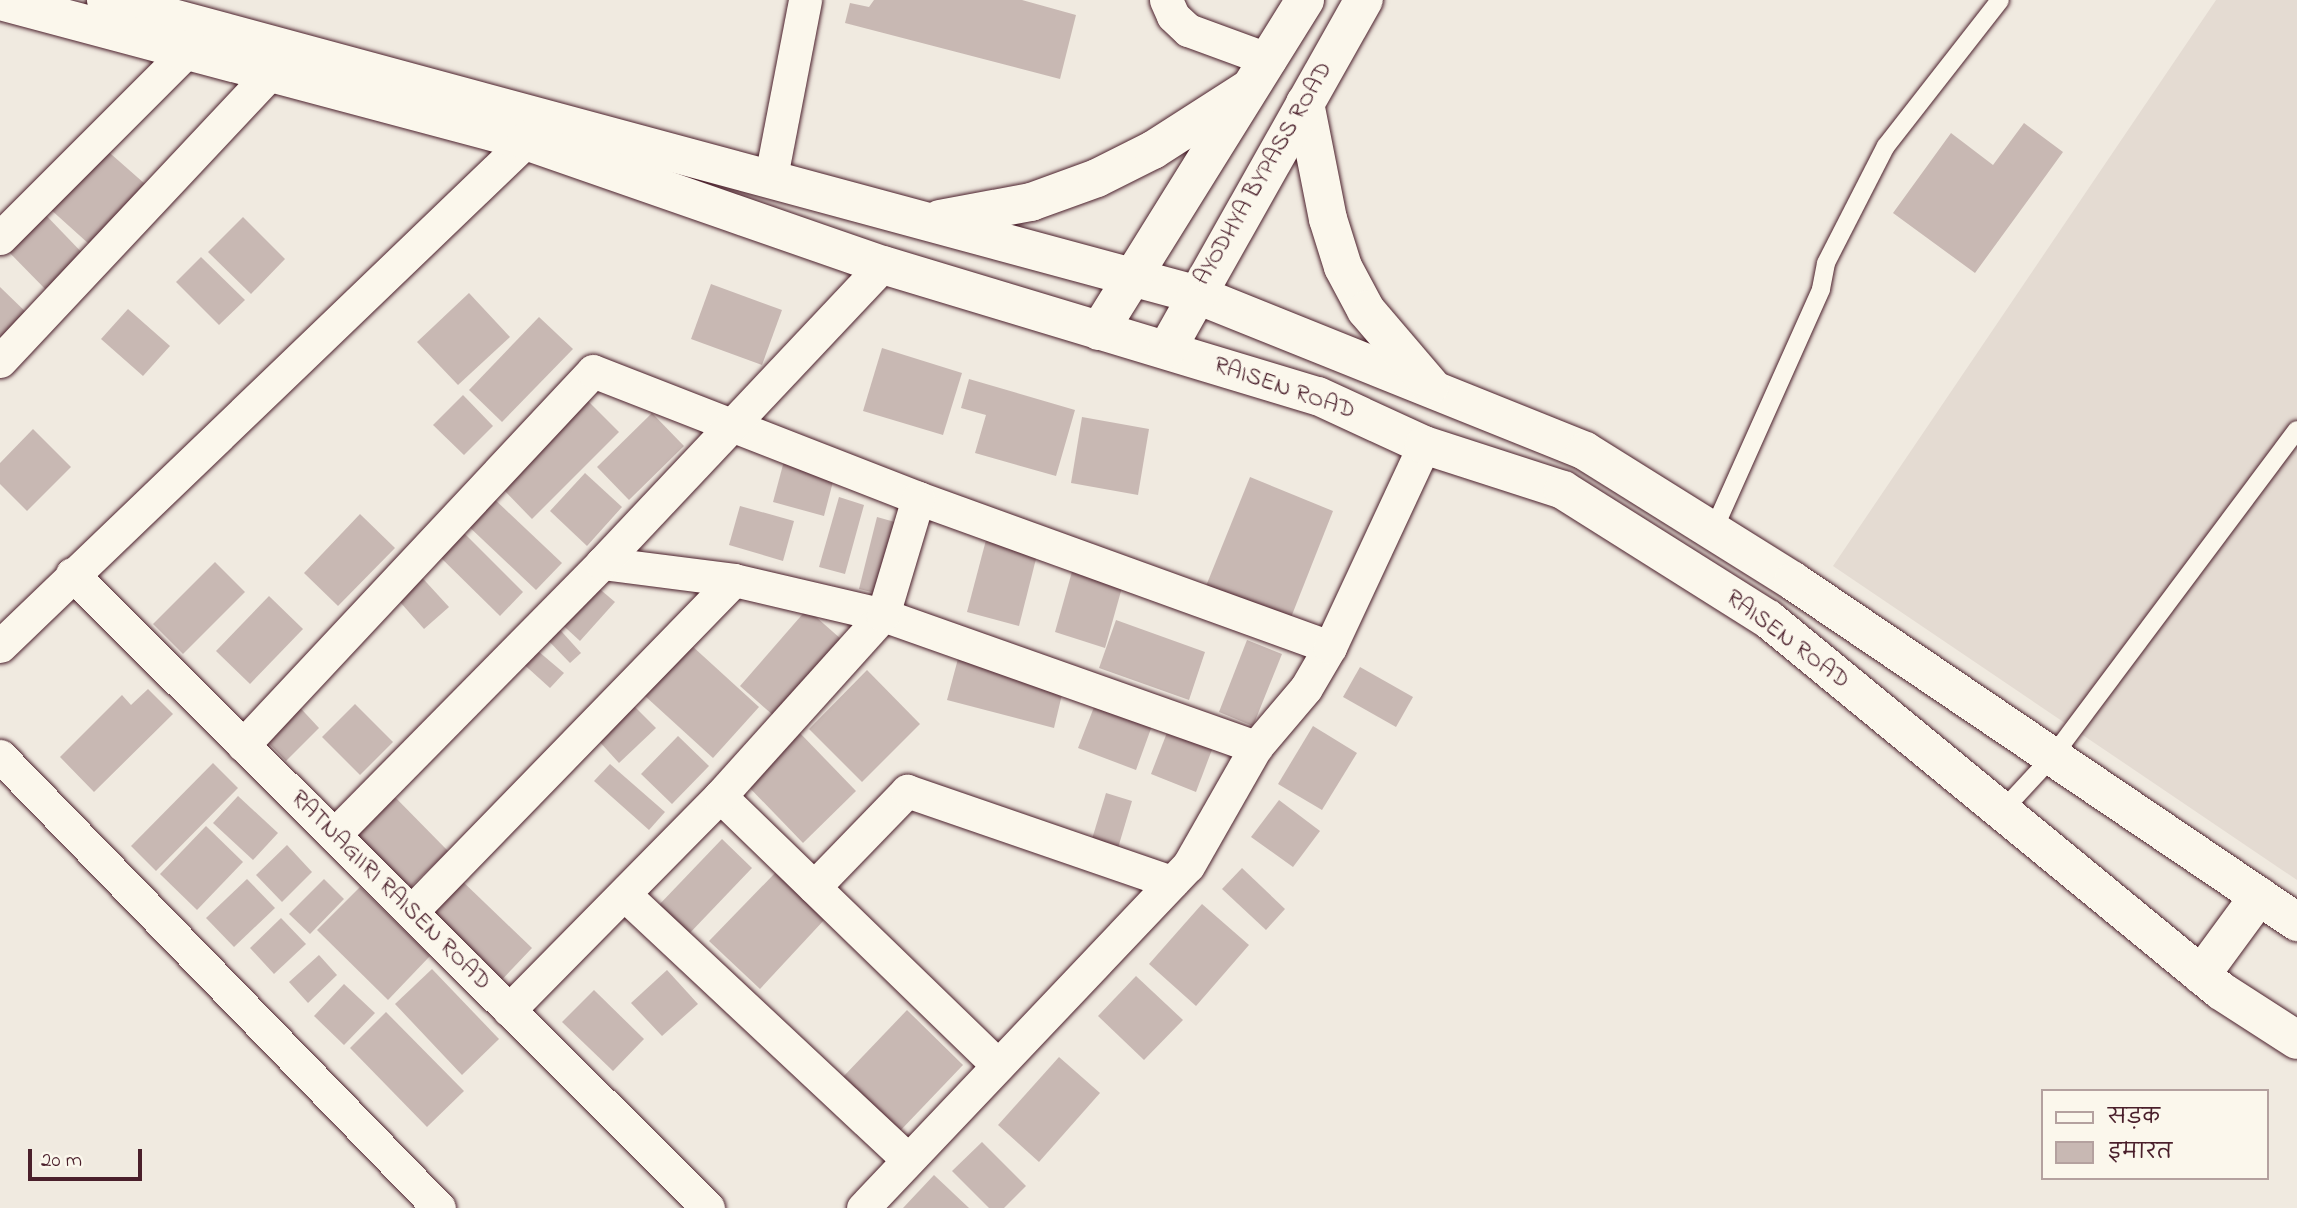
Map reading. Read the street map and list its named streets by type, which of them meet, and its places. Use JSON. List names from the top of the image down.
{
  "streets": {
    "main road": ["AYODHYA BYPASS ROAD", "RAISEN ROAD"],
    "street": ["RATNAGIIRI RAISEN ROAD"]
  },
  "crossings": [
    ["AYODHYA BYPASS ROAD", "RAISEN ROAD"]
  ],
  "legend": ["सड़क", "इमारत"],
  "scale_bar": "20 m"
}
